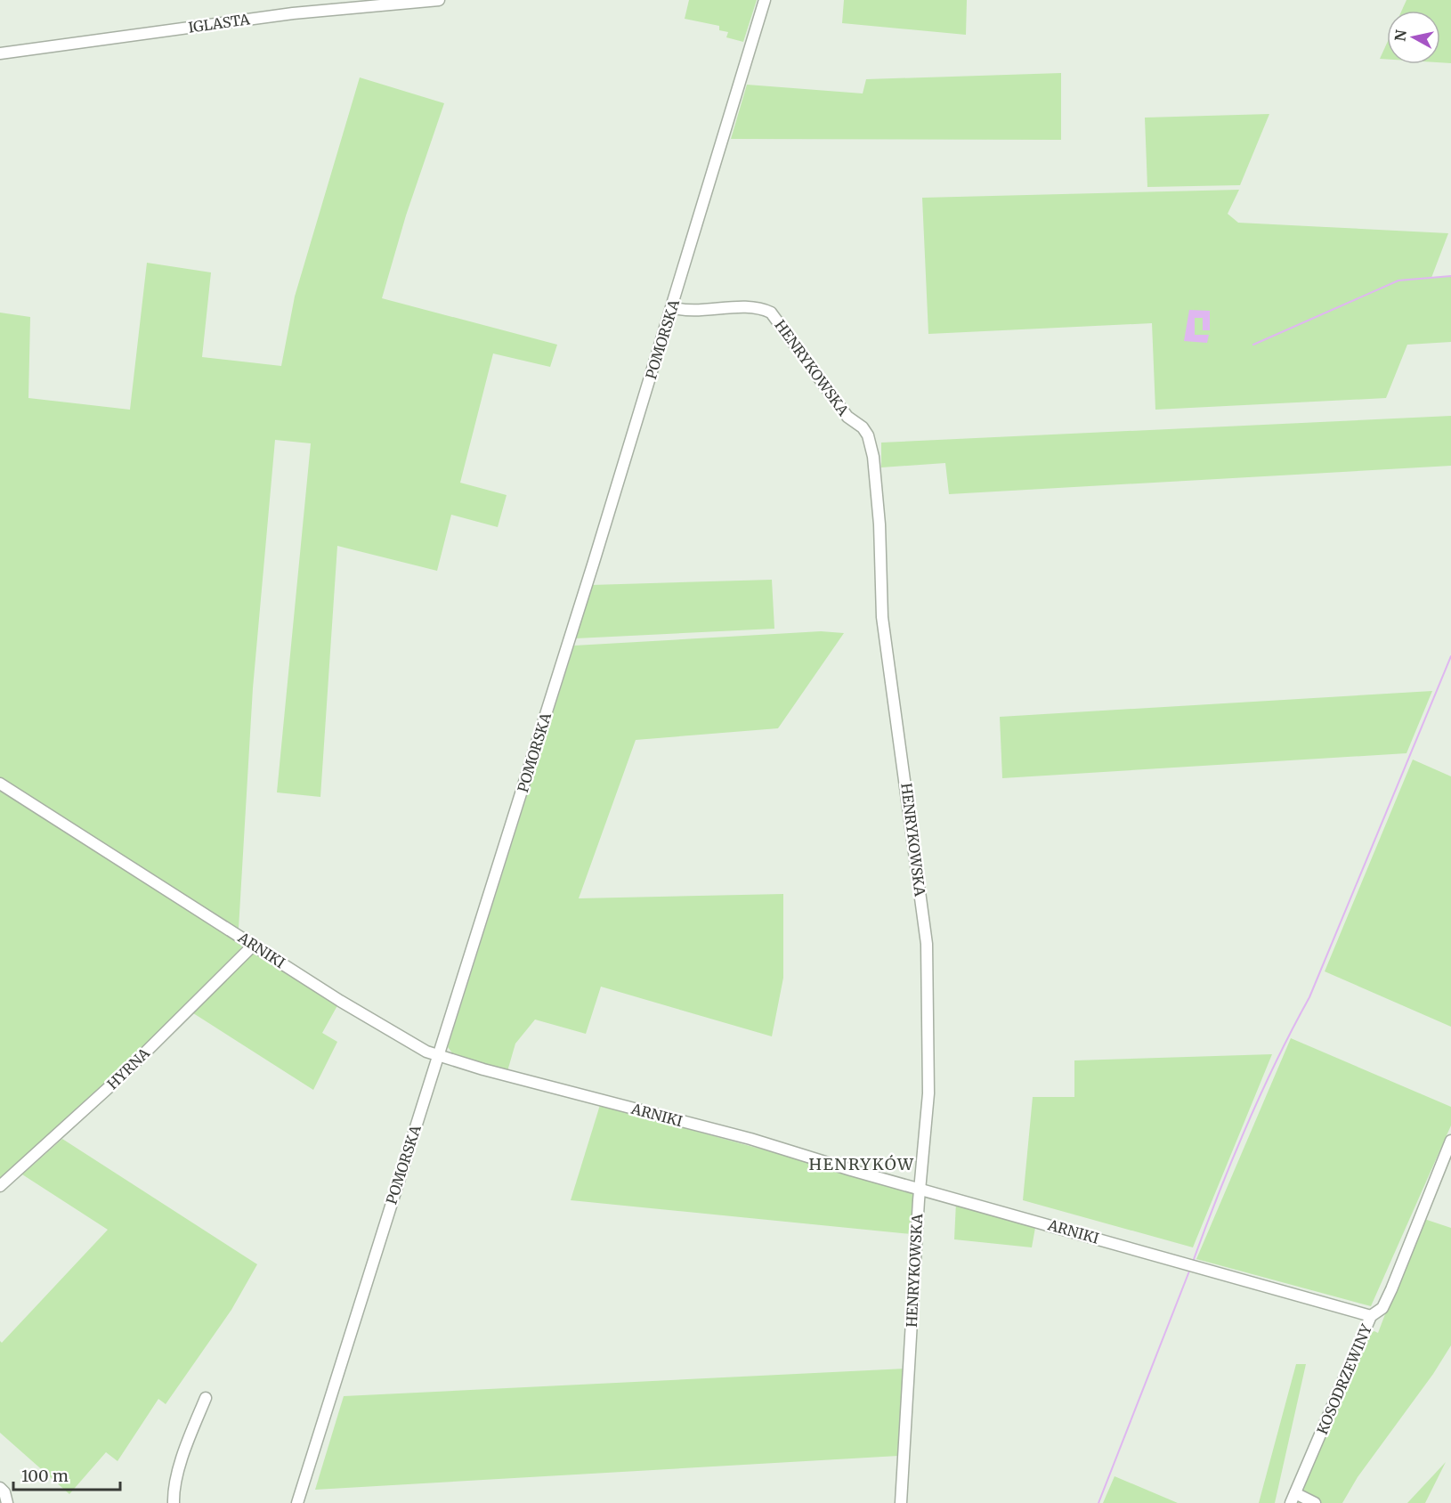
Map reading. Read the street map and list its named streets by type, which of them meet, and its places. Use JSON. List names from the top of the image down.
{
  "streets": {
    "street": [
      "IGLASTA",
      "POMORSKA",
      "HENRYKOWSKA",
      "ARNIKI",
      "HYRNA",
      "KOSODRZEWINY"
    ]
  },
  "crossings": [
    ["POMORSKA", "HENRYKOWSKA"],
    ["POMORSKA", "ARNIKI"],
    ["HENRYKOWSKA", "ARNIKI"],
    ["ARNIKI", "HYRNA"],
    ["ARNIKI", "KOSODRZEWINY"]
  ],
  "districts": ["HENRYKÓW"],
  "scale_bar": "100 m",
  "north": "left"
}
